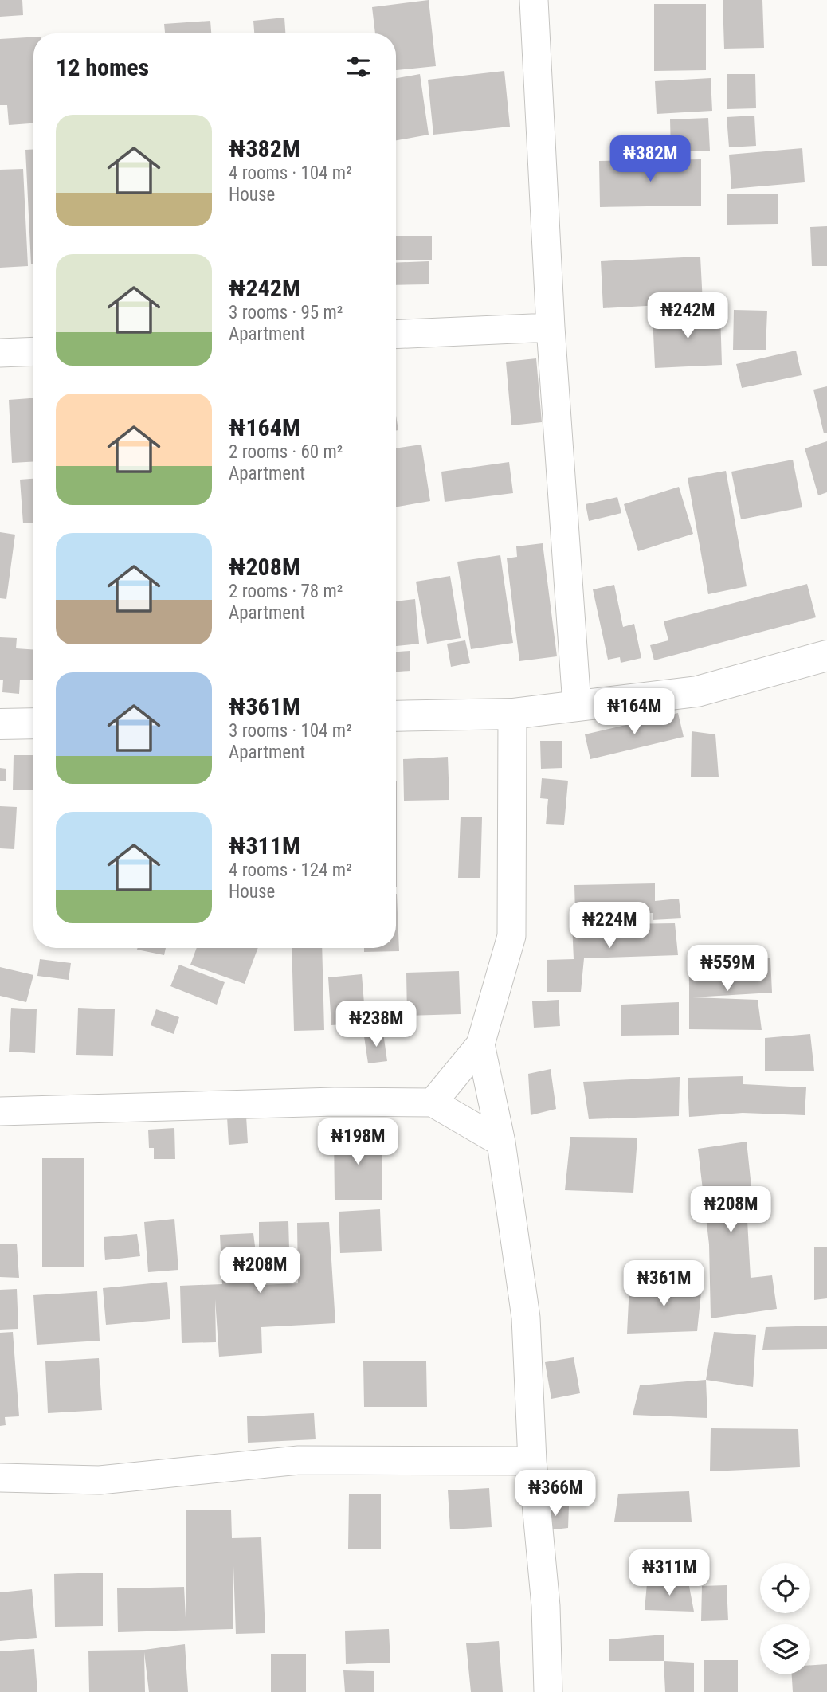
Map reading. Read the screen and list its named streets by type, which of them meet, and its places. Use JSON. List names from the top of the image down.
{
  "page": {
    "heading": "12 homes",
    "list": [
      {
        "name": "₦382M",
        "note": "4 rooms · 104 m² · House"
      },
      {
        "name": "₦242M",
        "note": "3 rooms · 95 m² · Apartment"
      },
      {
        "name": "₦164M",
        "note": "2 rooms · 60 m² · Apartment"
      },
      {
        "name": "₦208M",
        "note": "2 rooms · 78 m² · Apartment"
      },
      {
        "name": "₦361M",
        "note": "3 rooms · 104 m² · Apartment"
      },
      {
        "name": "₦311M",
        "note": "4 rooms · 124 m² · House"
      }
    ],
    "price": [
      "₦382M",
      "₦242M",
      "₦164M",
      "₦224M",
      "₦559M",
      "₦238M",
      "₦198M",
      "₦208M",
      "₦208M",
      "₦361M",
      "₦366M",
      "₦311M"
    ]
  }
}
